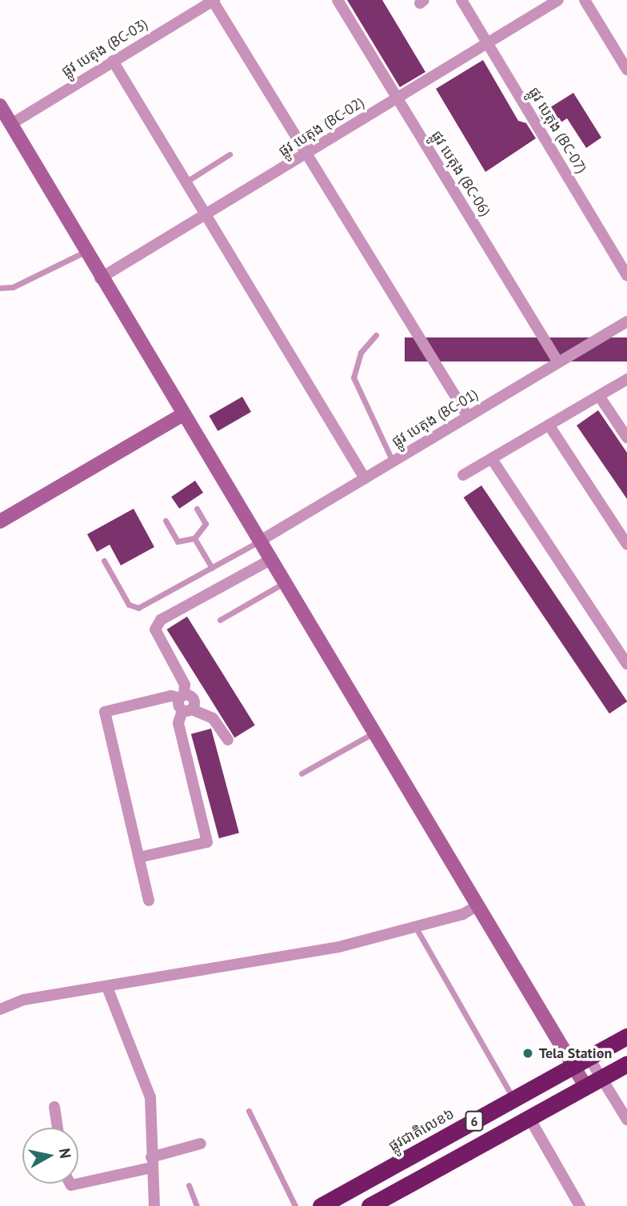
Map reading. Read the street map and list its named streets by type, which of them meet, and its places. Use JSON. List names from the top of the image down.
{
  "streets": {
    "highway": ["6", "ផ្លូវជាតិលេខ៦"],
    "street": [
      "ផ្លូវ បេតុង (BC-03)",
      "ផ្លូវ បេតុង (BC-02)",
      "ផ្លូវ បេតុង (BC-07)",
      "ផ្លូវ បេតុង (BC-06)",
      "ផ្លូវ បេតុង (BC-01)"
    ]
  },
  "crossings": [
    ["ផ្លូវ បេតុង (BC-02)", "ផ្លូវ បេតុង (BC-07)"],
    ["ផ្លូវ បេតុង (BC-02)", "ផ្លូវ បេតុង (BC-06)"],
    ["ផ្លូវ បេតុង (BC-06)", "ផ្លូវ បេតុង (BC-01)"]
  ],
  "places": ["Tela Station"],
  "north": "right"
}
